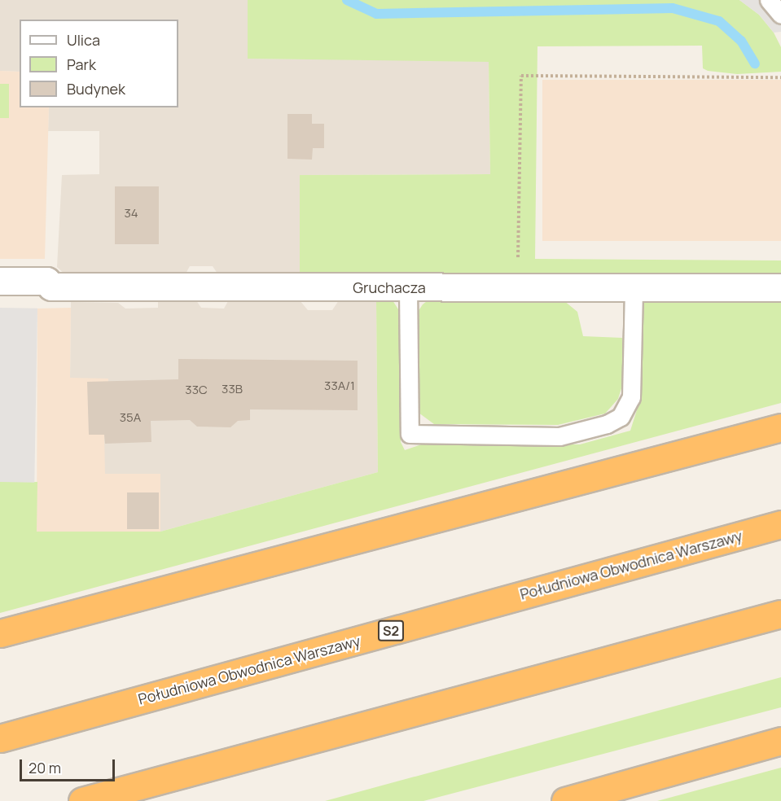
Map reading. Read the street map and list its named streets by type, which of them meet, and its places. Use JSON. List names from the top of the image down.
{
  "streets": {
    "highway": ["Południowa Obwodnica Warszawy", "S2"],
    "street": ["Gruchacza"]
  },
  "house_numbers": [
    "34",
    "33A/1",
    "33B",
    "33C",
    "35A"
  ],
  "legend": ["Ulica", "Park", "Budynek"],
  "scale_bar": "20 m"
}
